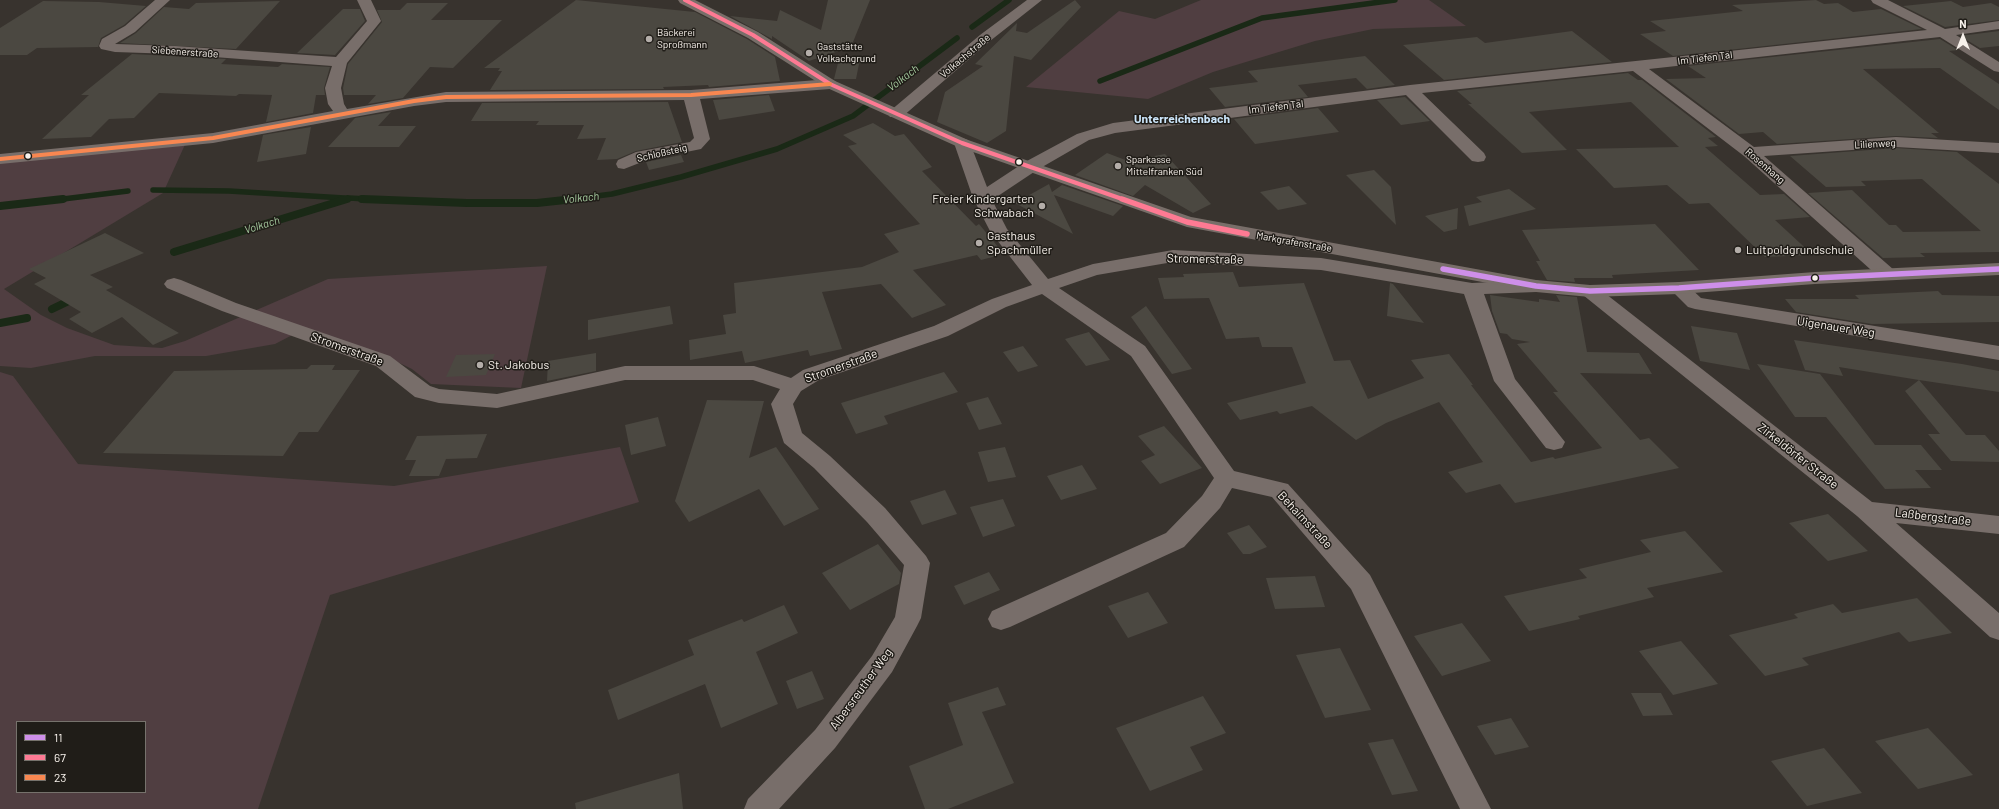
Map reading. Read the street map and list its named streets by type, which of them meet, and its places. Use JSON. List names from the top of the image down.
{
  "streets": {
    "main road": ["Markgrafenstraße"],
    "street": [
      "Siebenerstraße",
      "Volkachstraße",
      "Im Tiefen Tal",
      "Lilienweg",
      "Schloßsteig",
      "Rosenhang",
      "Stromerstraße",
      "Uigenauer Weg",
      "Zirkeldörfer Straße",
      "Laßbergstraße",
      "Behaimstraße",
      "Albersreuther Weg"
    ]
  },
  "crossings": [
    ["Volkachstraße", "Markgrafenstraße"],
    ["Im Tiefen Tal", "Rosenhang"],
    ["Im Tiefen Tal", "Markgrafenstraße"],
    ["Lilienweg", "Rosenhang"],
    ["Rosenhang", "Markgrafenstraße"],
    ["Markgrafenstraße", "Stromerstraße"],
    ["Markgrafenstraße", "Uigenauer Weg"],
    ["Markgrafenstraße", "Zirkeldörfer Straße"],
    ["Stromerstraße", "Albersreuther Weg"],
    ["Zirkeldörfer Straße", "Laßbergstraße"]
  ],
  "districts": ["Unterreichenbach"],
  "water": ["Volkach"],
  "places": [
    "Bäckerei Sproßmann",
    "Gaststätte Volkachgrund",
    "Sparkasse Mittelfranken Süd",
    "Freier Kindergarten Schwabach",
    "Gasthaus Spachmüller",
    "Luitpoldgrundschule",
    "St. Jakobus"
  ],
  "lines": ["transit line 67", "transit line 23", "transit line 11"],
  "legend": ["11", "67", "23"],
  "north": "top"
}
